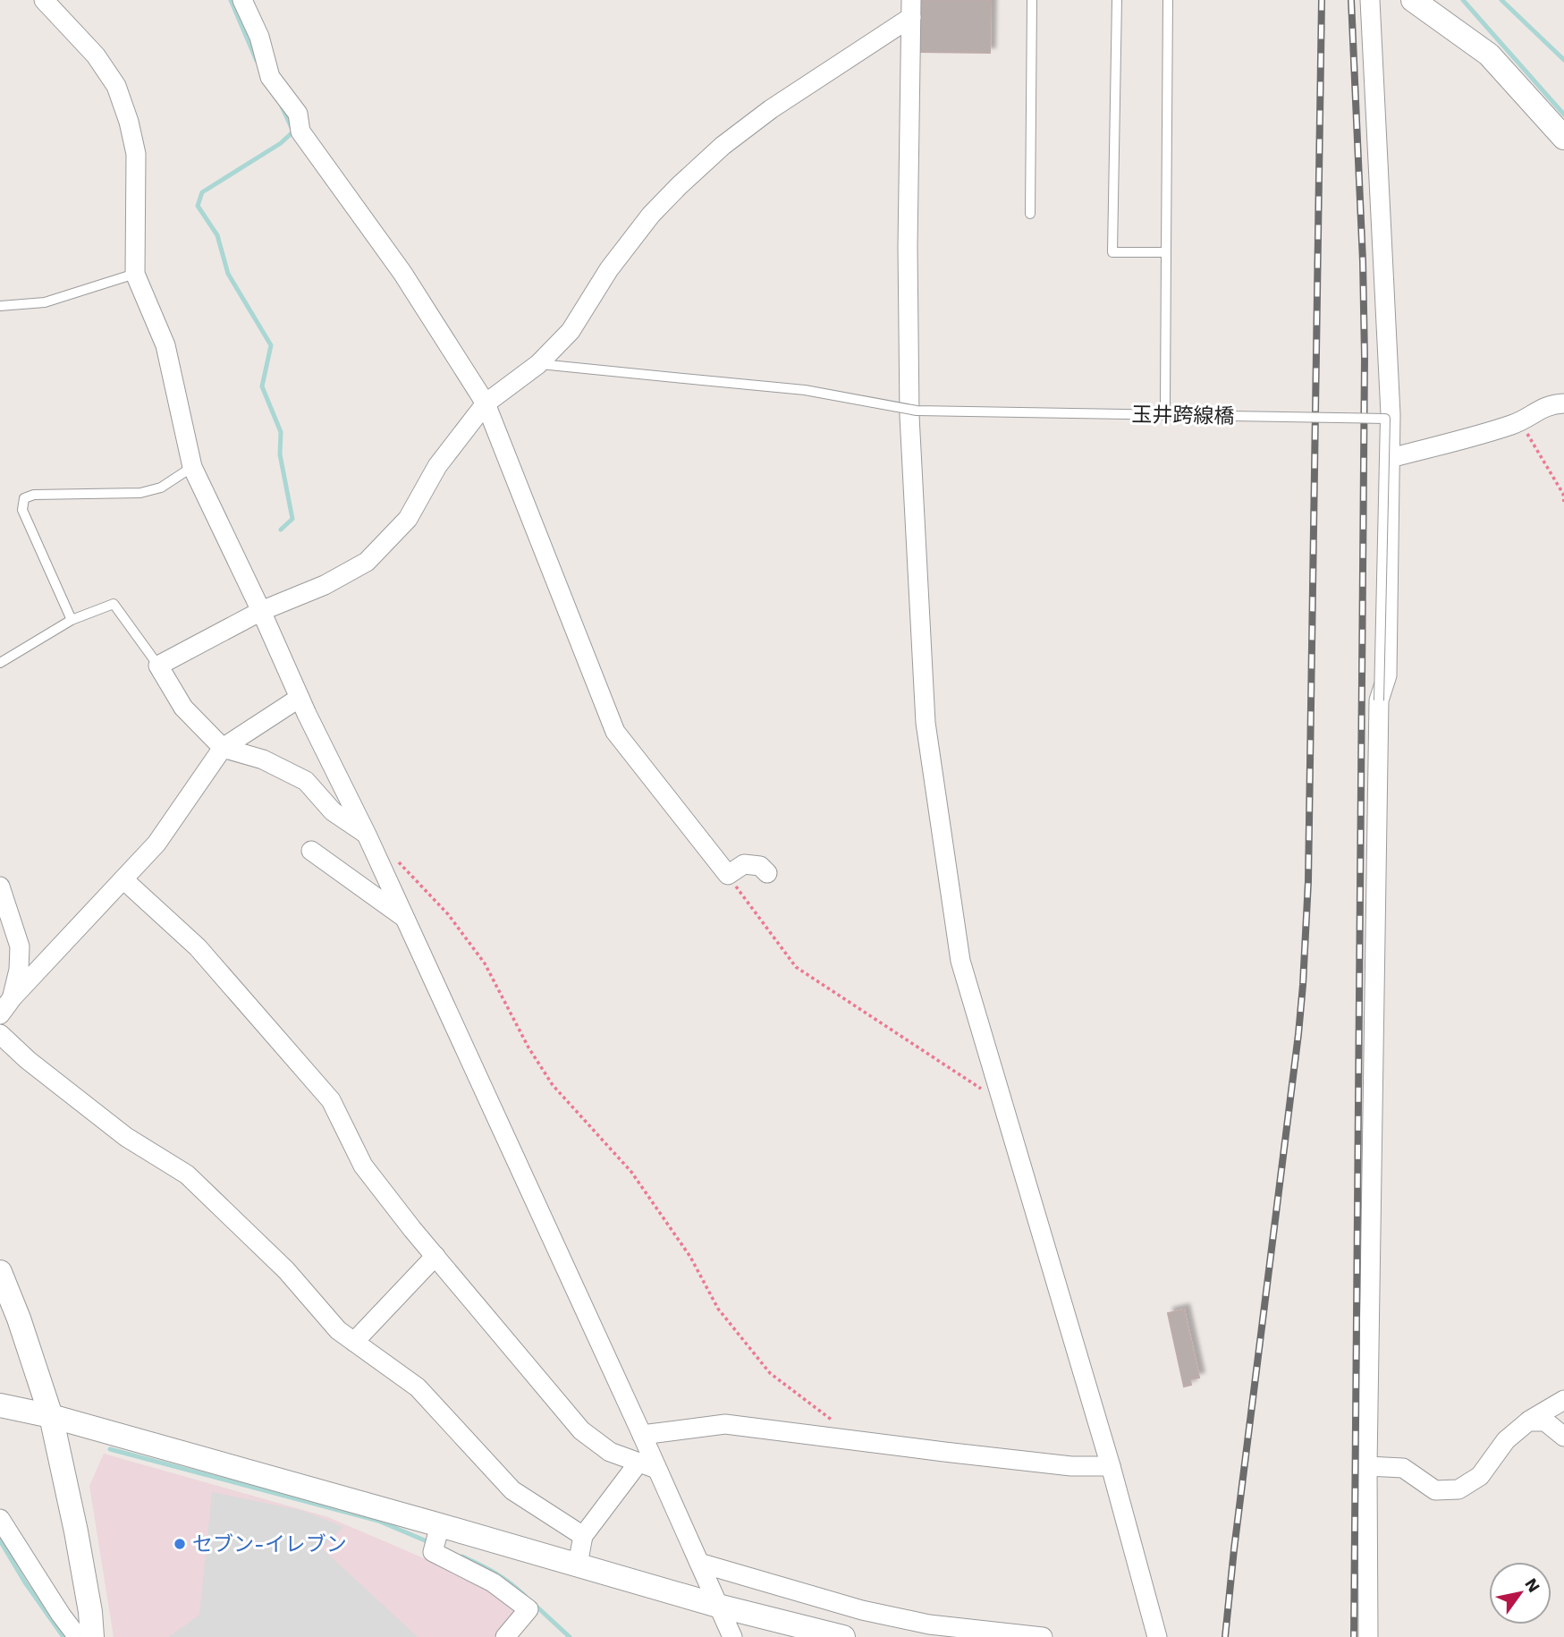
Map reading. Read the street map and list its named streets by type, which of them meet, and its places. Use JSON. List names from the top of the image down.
{
  "streets": {
    "lane": ["玉井跨線橋"]
  },
  "places": ["セブン-イレブン"],
  "north": "top right"
}
